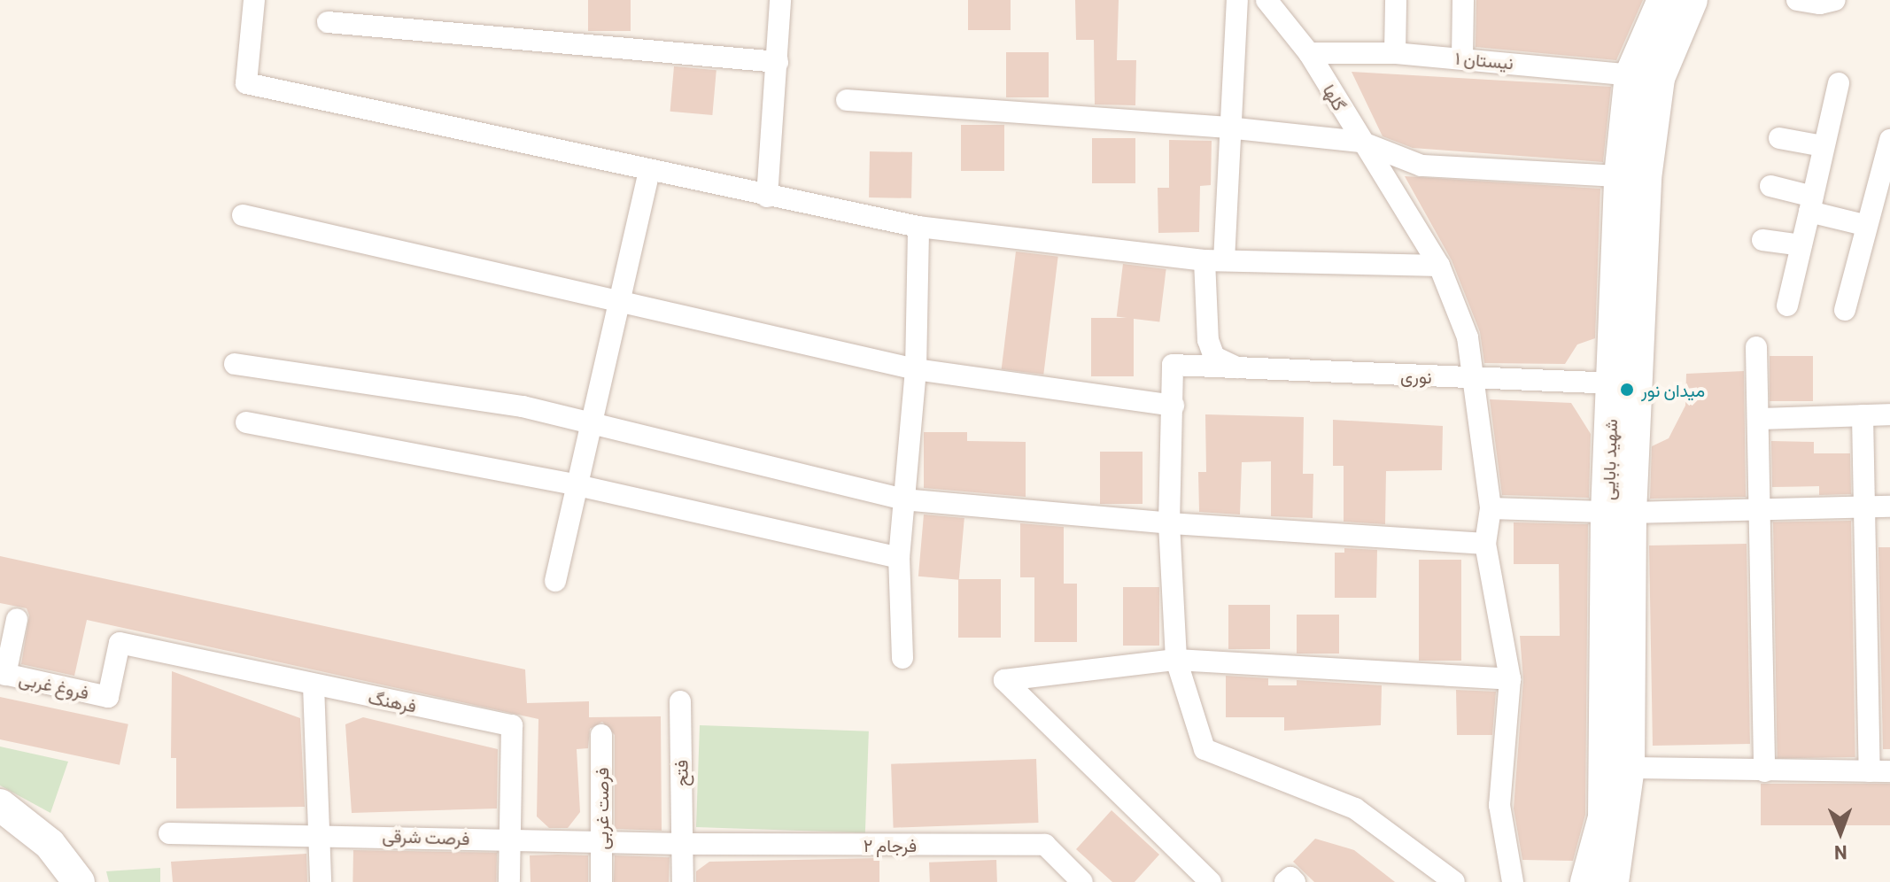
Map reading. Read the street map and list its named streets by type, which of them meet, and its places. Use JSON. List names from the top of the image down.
{
  "streets": {
    "main road": ["شهید بابایی"],
    "street": [
      "نیستان ۱",
      "گلها",
      "نوری",
      "فروغ غربی",
      "فرهنگ",
      "فتح",
      "فرصت غربی",
      "فرصت شرقی",
      "فرجام ۲"
    ]
  },
  "crossings": [
    ["نیستان ۱", "گلها"],
    ["نیستان ۱", "شهید بابایی"],
    ["گلها", "نوری"],
    ["نوری", "شهید بابایی"],
    ["فروغ غربی", "فرهنگ"],
    ["فرهنگ", "فرصت شرقی"],
    ["فتح", "فرصت شرقی"],
    ["فتح", "فرجام ۲"],
    ["فرصت غربی", "فرصت شرقی"],
    ["فرصت شرقی", "فرجام ۲"]
  ],
  "places": ["میدان نور"],
  "north": "bottom"
}
